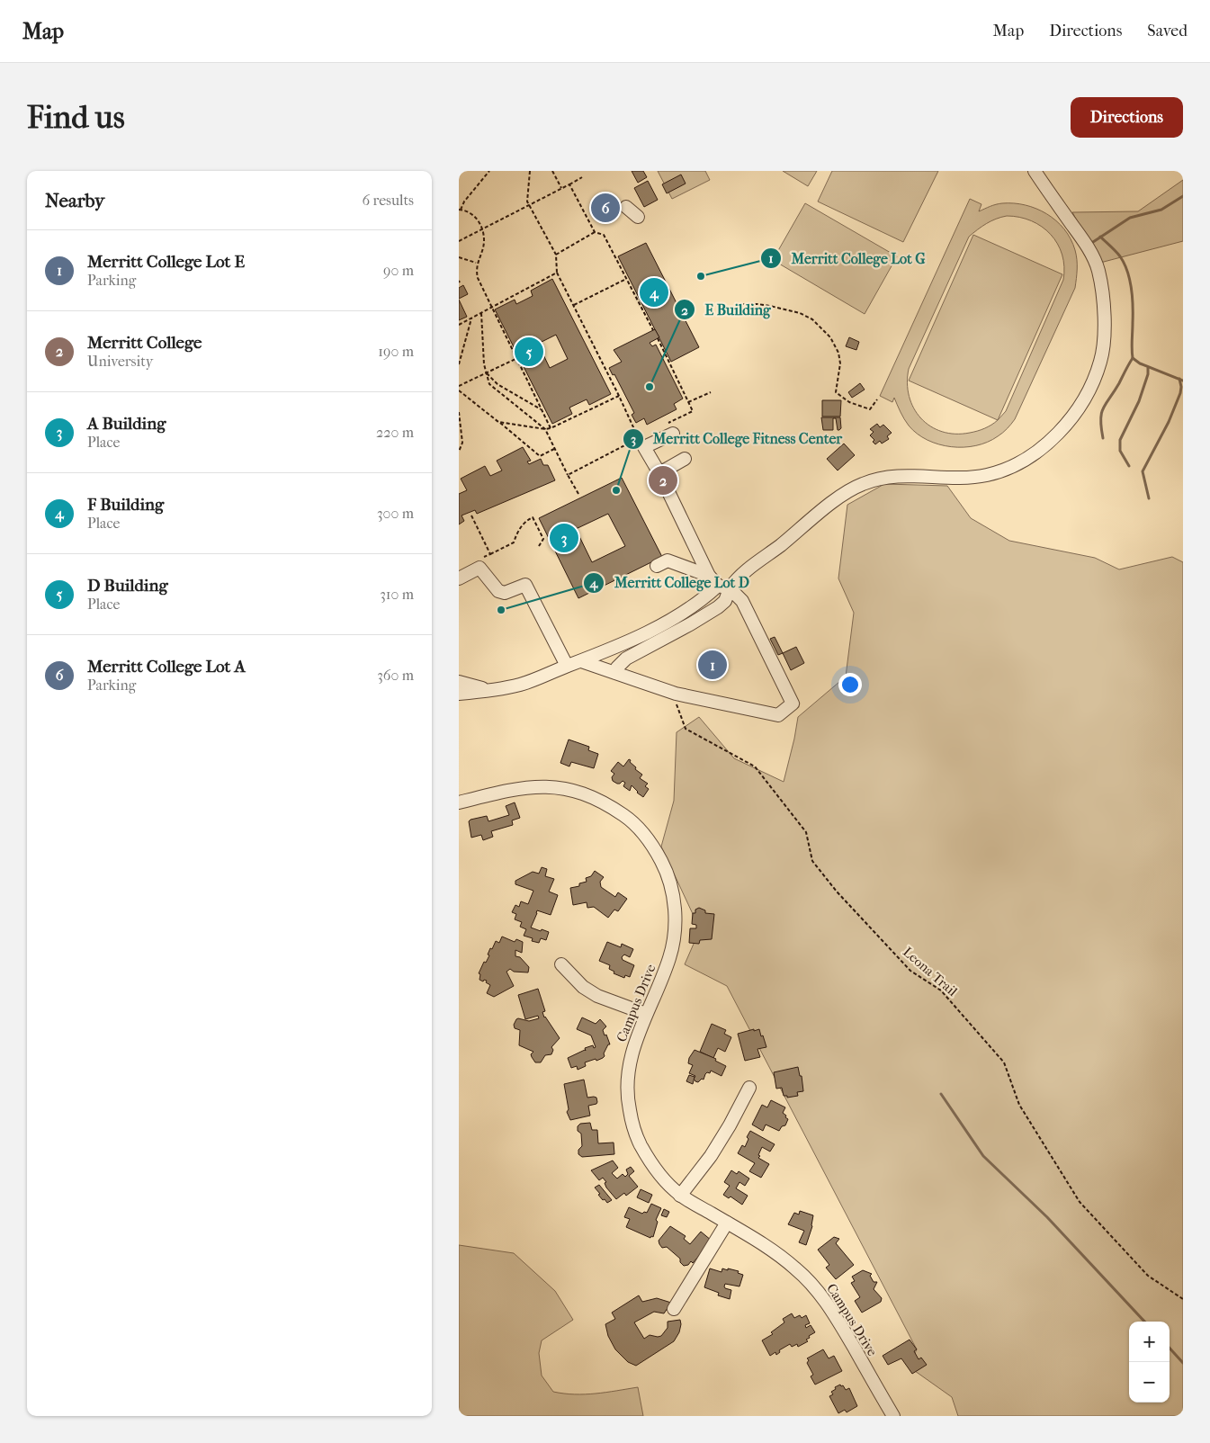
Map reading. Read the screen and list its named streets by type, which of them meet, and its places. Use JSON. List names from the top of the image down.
{
  "streets": {
    "street": ["Campus Drive"],
    "path": ["Leona Trail"]
  },
  "places": [
    "Merritt College Lot G",
    "E Building",
    "Merritt College Fitness Center",
    "Merritt College Lot D"
  ],
  "page": {
    "header": "Map",
    "nav": ["Map", "Directions", "Saved"],
    "buttons": "Directions",
    "title": "Find us",
    "heading": ["Nearby", "6 results"],
    "pins": [
      "6",
      "4",
      "5",
      "2",
      "3",
      "1"
    ],
    "list": [
      {
        "mark": "1",
        "name": "Merritt College Lot E",
        "note": "Parking",
        "value": "90 m"
      },
      {
        "mark": "2",
        "name": "Merritt College",
        "note": "University",
        "value": "190 m"
      },
      {
        "mark": "3",
        "name": "A Building",
        "note": "Place",
        "value": "220 m"
      },
      {
        "mark": "4",
        "name": "F Building",
        "note": "Place",
        "value": "300 m"
      },
      {
        "mark": "5",
        "name": "D Building",
        "note": "Place",
        "value": "310 m"
      },
      {
        "mark": "6",
        "name": "Merritt College Lot A",
        "note": "Parking",
        "value": "360 m"
      }
    ],
    "map_buttons": ["+", "−"]
  }
}
